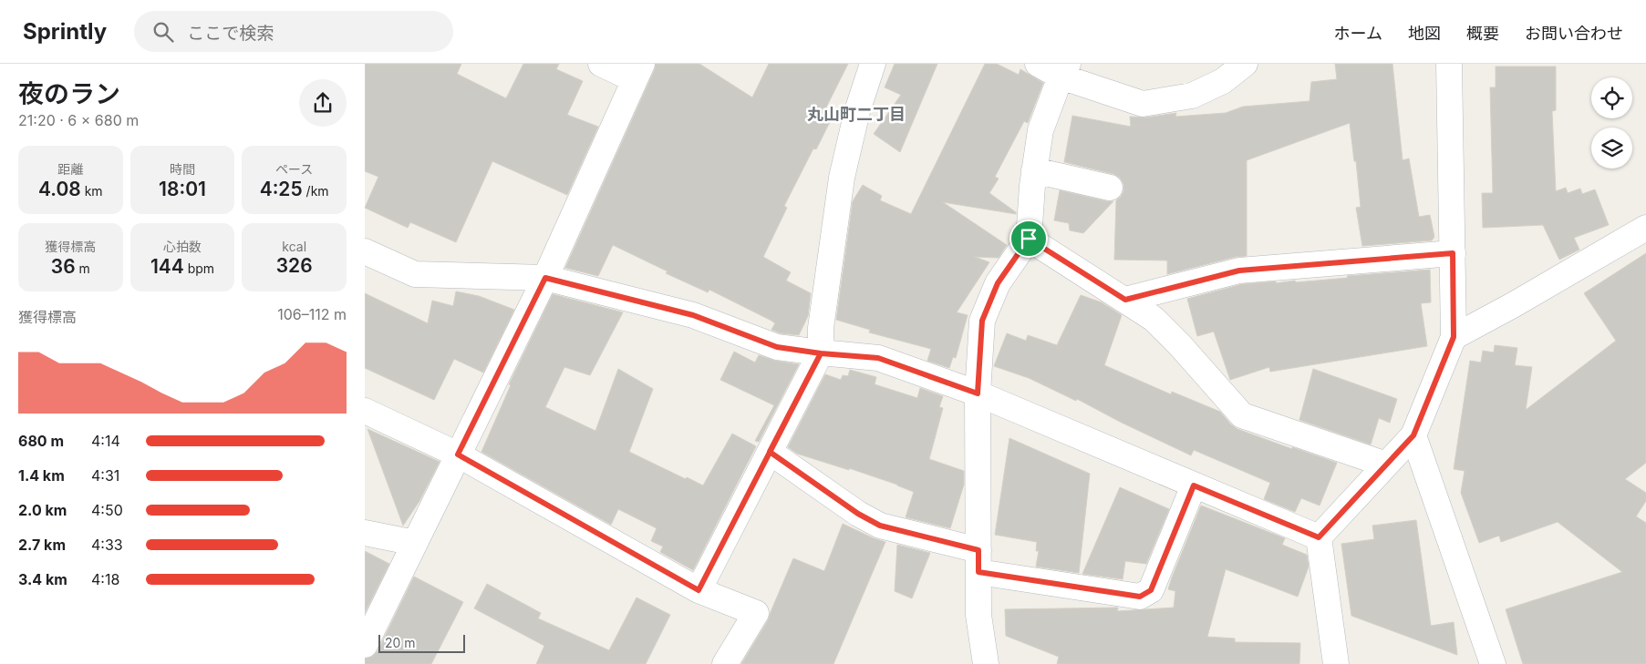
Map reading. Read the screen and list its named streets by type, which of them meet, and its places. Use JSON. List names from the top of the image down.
{
  "districts": ["丸山町二丁目"],
  "scale_bar": "20 m",
  "page": {
    "header": "Sprintly",
    "search": "ここで検索",
    "nav": [
      "ホーム",
      "地図",
      "概要",
      "お問い合わせ"
    ],
    "heading": ["夜のラン", "21:20 · 6 × 680 m"],
    "stats": [
      ["距離", "4.08 km"],
      ["時間", "18:01"],
      ["ペース", "4:25 /km"],
      ["獲得標高", "36 m"],
      ["心拍数", "144 bpm"],
      ["kcal", "326"]
    ],
    "chart": ["獲得標高", "106–112 m"],
    "list": [
      {
        "name": "680 m",
        "note": "4:14"
      },
      {
        "name": "1.4 km",
        "note": "4:31"
      },
      {
        "name": "2.0 km",
        "note": "4:50"
      },
      {
        "name": "2.7 km",
        "note": "4:33"
      },
      {
        "name": "3.4 km",
        "note": "4:18"
      }
    ],
    "scale": "20 m"
  }
}
